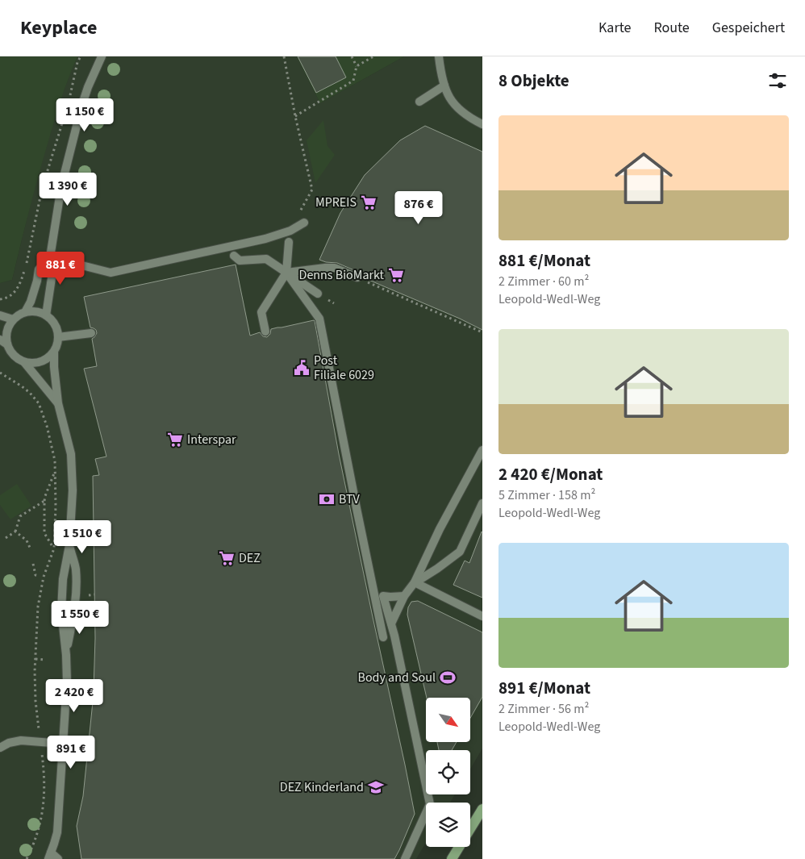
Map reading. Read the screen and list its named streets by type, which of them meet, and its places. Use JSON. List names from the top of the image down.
{
  "places": {
    "supermarket": [
      "MPREIS",
      "Denns BioMarkt",
      "Interspar",
      "DEZ"
    ],
    "public building": ["Post Filiale 6029"],
    "bank": ["BTV"],
    "sports": ["Body and Soul"],
    "school or university": ["DEZ Kinderland"]
  },
  "north": "bottom right",
  "page": {
    "header": "Keyplace",
    "nav": ["Karte", "Route", "Gespeichert"],
    "heading": "8 Objekte",
    "price": [
      "1 150 €",
      "1 390 €",
      "876 €",
      "881 €",
      "1 510 €",
      "1 550 €",
      "2 420 €",
      "891 €"
    ],
    "list": [
      {
        "name": "881 €/Monat",
        "note": "2 Zimmer · 60 m² · Leopold-Wedl-Weg"
      },
      {
        "name": "2 420 €/Monat",
        "note": "5 Zimmer · 158 m² · Leopold-Wedl-Weg"
      },
      {
        "name": "891 €/Monat",
        "note": "2 Zimmer · 56 m² · Leopold-Wedl-Weg"
      }
    ]
  }
}
